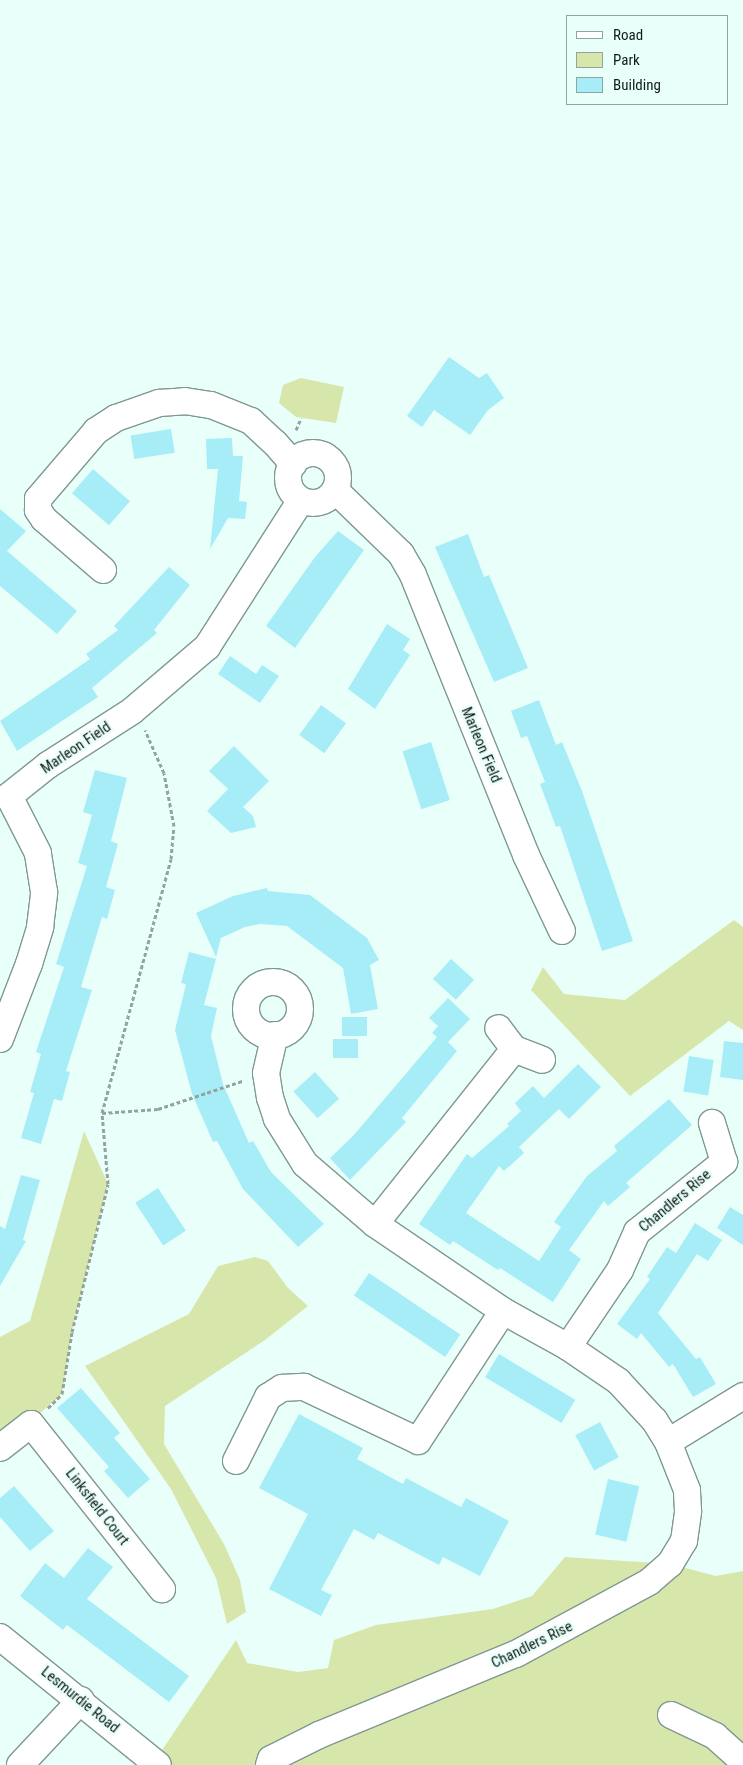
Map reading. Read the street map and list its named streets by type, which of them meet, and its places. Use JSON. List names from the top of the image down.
{
  "streets": {
    "street": [
      "Marleon Field",
      "Chandlers Rise",
      "Linksfield Court",
      "Lesmurdie Road"
    ]
  },
  "legend": ["Road", "Park", "Building"]
}
